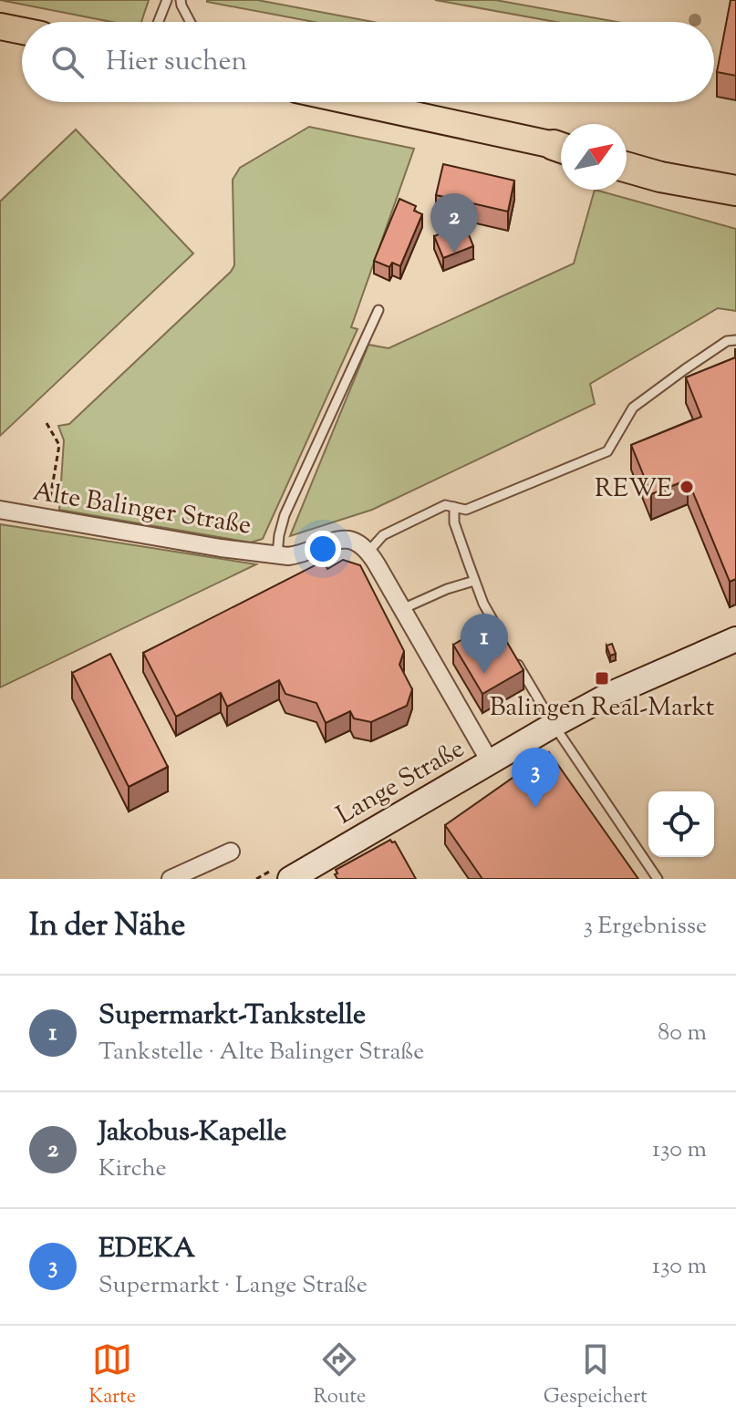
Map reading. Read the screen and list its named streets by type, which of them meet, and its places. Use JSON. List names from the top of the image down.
{
  "streets": {
    "street": ["Alte Balinger Straße", "Lange Straße"]
  },
  "places": {
    "other": ["REWE"],
    "transit": ["Balingen Real-Markt"]
  },
  "north": "top right",
  "page": {
    "search": "Hier suchen",
    "pins": ["2", "1", "3"],
    "heading": ["In der Nähe", "3 Ergebnisse"],
    "list": [
      {
        "mark": "1",
        "name": "Supermarkt-Tankstelle",
        "note": "Tankstelle · Alte Balinger Straße",
        "value": "80 m"
      },
      {
        "mark": "2",
        "name": "Jakobus-Kapelle",
        "note": "Kirche",
        "value": "130 m"
      },
      {
        "mark": "3",
        "name": "EDEKA",
        "note": "Supermarkt · Lange Straße",
        "value": "130 m"
      }
    ],
    "nav": ["Karte", "Route", "Gespeichert"]
  }
}
